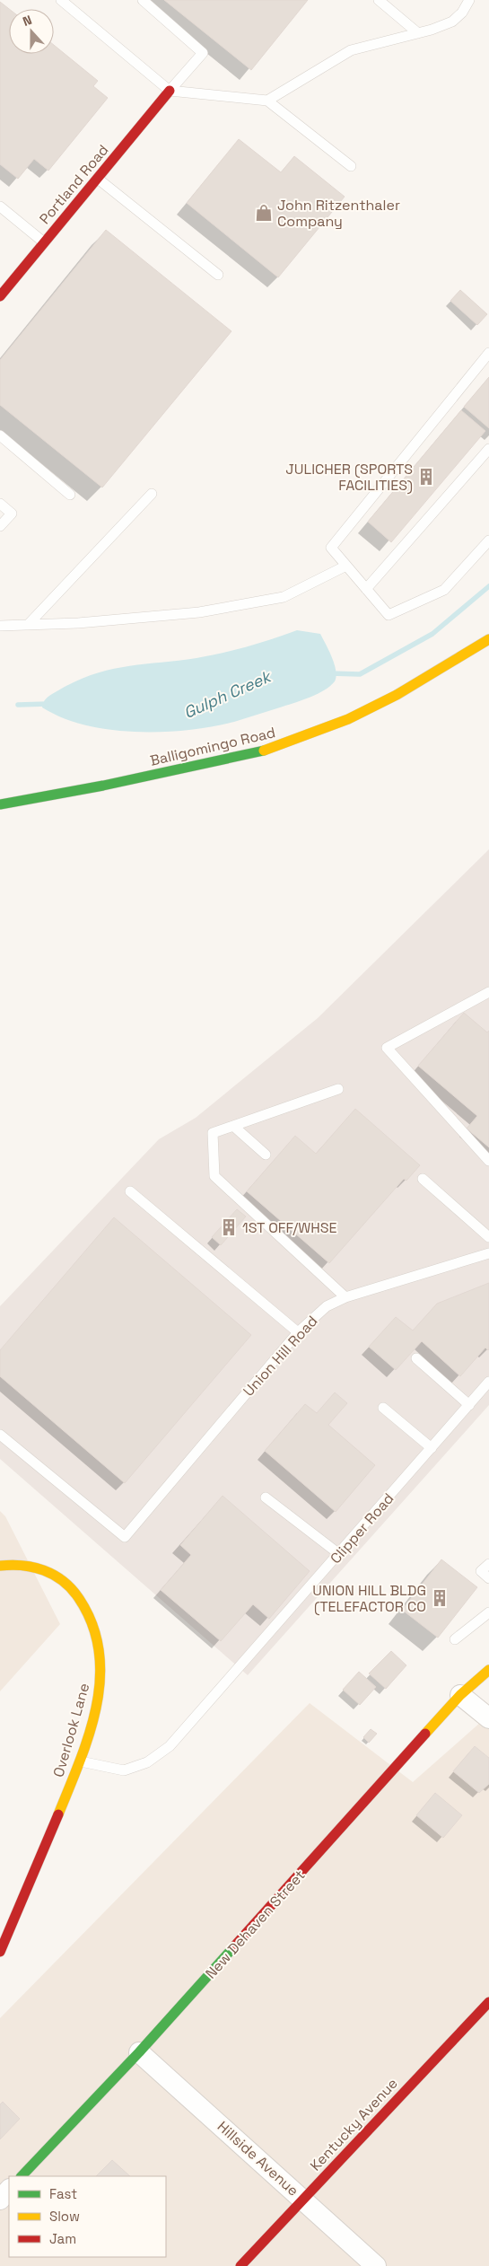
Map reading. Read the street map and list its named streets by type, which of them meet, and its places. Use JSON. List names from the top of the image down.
{
  "streets": {
    "street": [
      "Portland Road",
      "Balligomingo Road",
      "Overlook Lane",
      "New Dehaven Street",
      "Kentucky Avenue",
      "Hillside Avenue"
    ],
    "lane": ["Union Hill Road", "Clipper Road"]
  },
  "crossings": [
    ["Clipper Road", "Overlook Lane"],
    ["New Dehaven Street", "Hillside Avenue"],
    ["Kentucky Avenue", "Hillside Avenue"]
  ],
  "water": ["Gulph Creek"],
  "places": {
    "shop": ["John Ritzenthaler Company"],
    "building": ["JULICHER (SPORTS FACILITIES)", "1ST OFF/WHSE", "UNION HILL BLDG (TELEFACTOR CO"]
  },
  "legend": ["Fast", "Slow", "Jam"],
  "north": "top"
}
